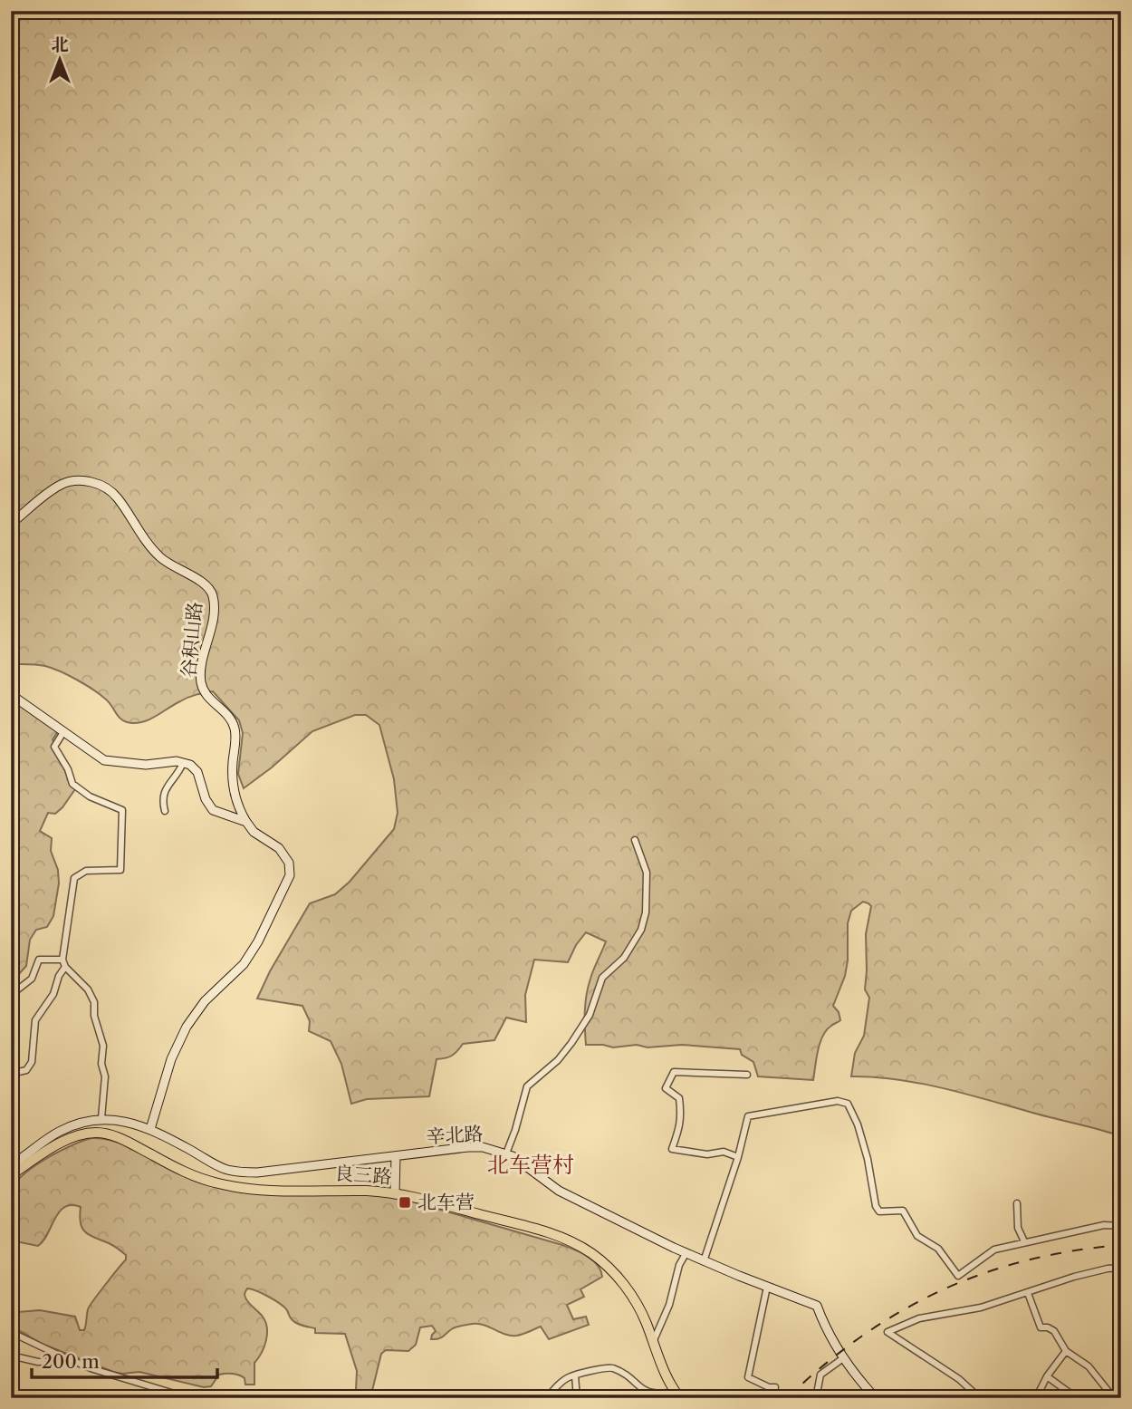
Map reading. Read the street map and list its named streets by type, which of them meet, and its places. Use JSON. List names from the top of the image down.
{
  "streets": {
    "main road": ["良三路"],
    "street": ["谷积山路", "辛北路"]
  },
  "districts": ["北车营村"],
  "places": {
    "transit": ["北车营"]
  },
  "scale_bar": "200 m",
  "north": "top"
}
